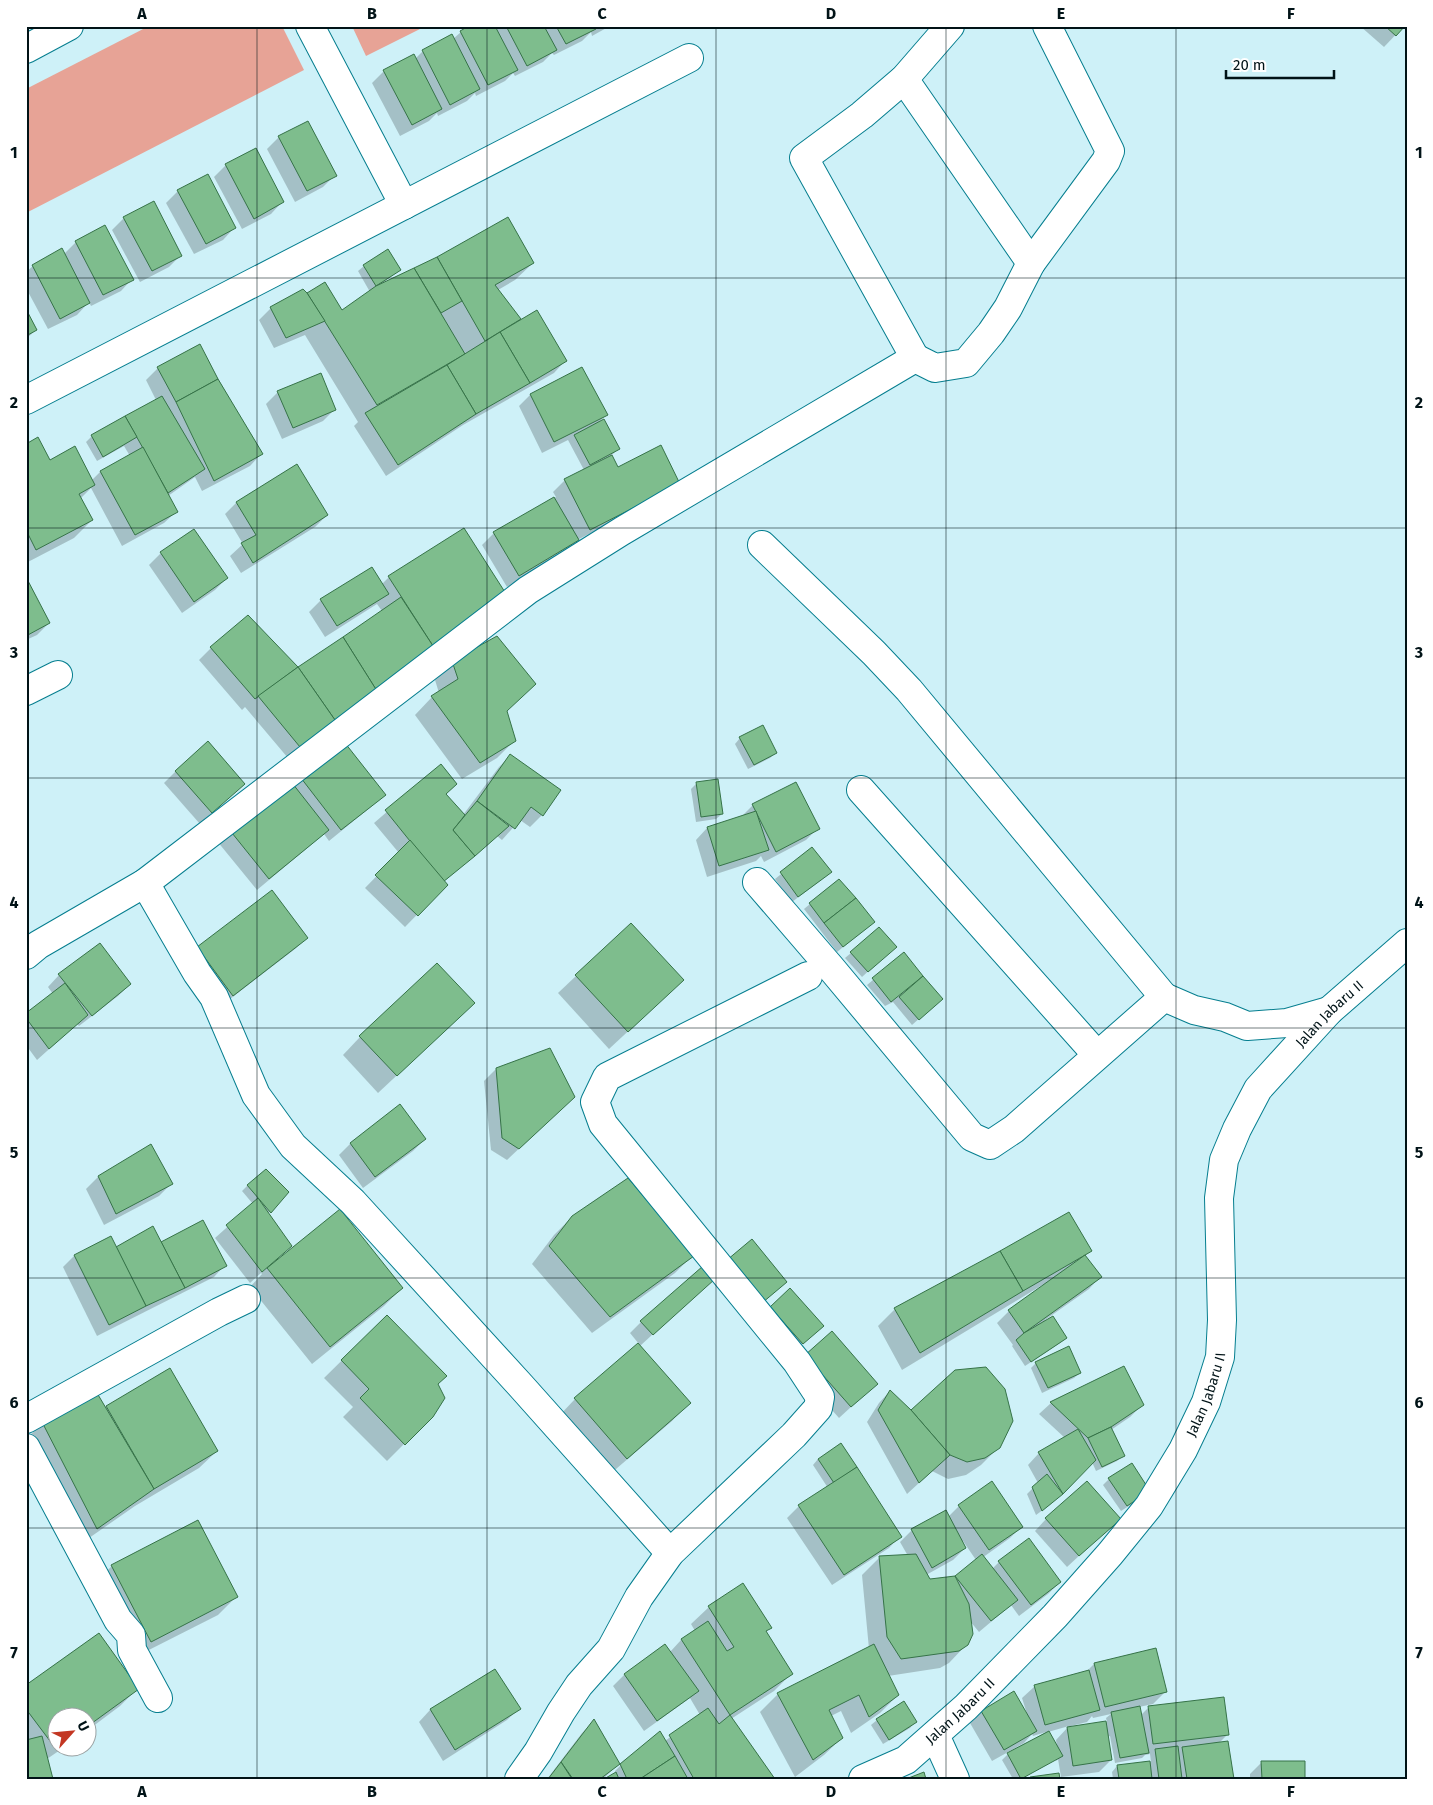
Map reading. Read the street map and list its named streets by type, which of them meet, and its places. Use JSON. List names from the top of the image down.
{
  "streets": {
    "street": ["Jalan Jabaru II"]
  },
  "scale_bar": "20 m",
  "north": "top right",
  "grid": {
    "columns": [
      "A",
      "B",
      "C",
      "D",
      "E",
      "F"
    ],
    "rows": [
      "1",
      "2",
      "3",
      "4",
      "5",
      "6",
      "7"
    ]
  }
}
